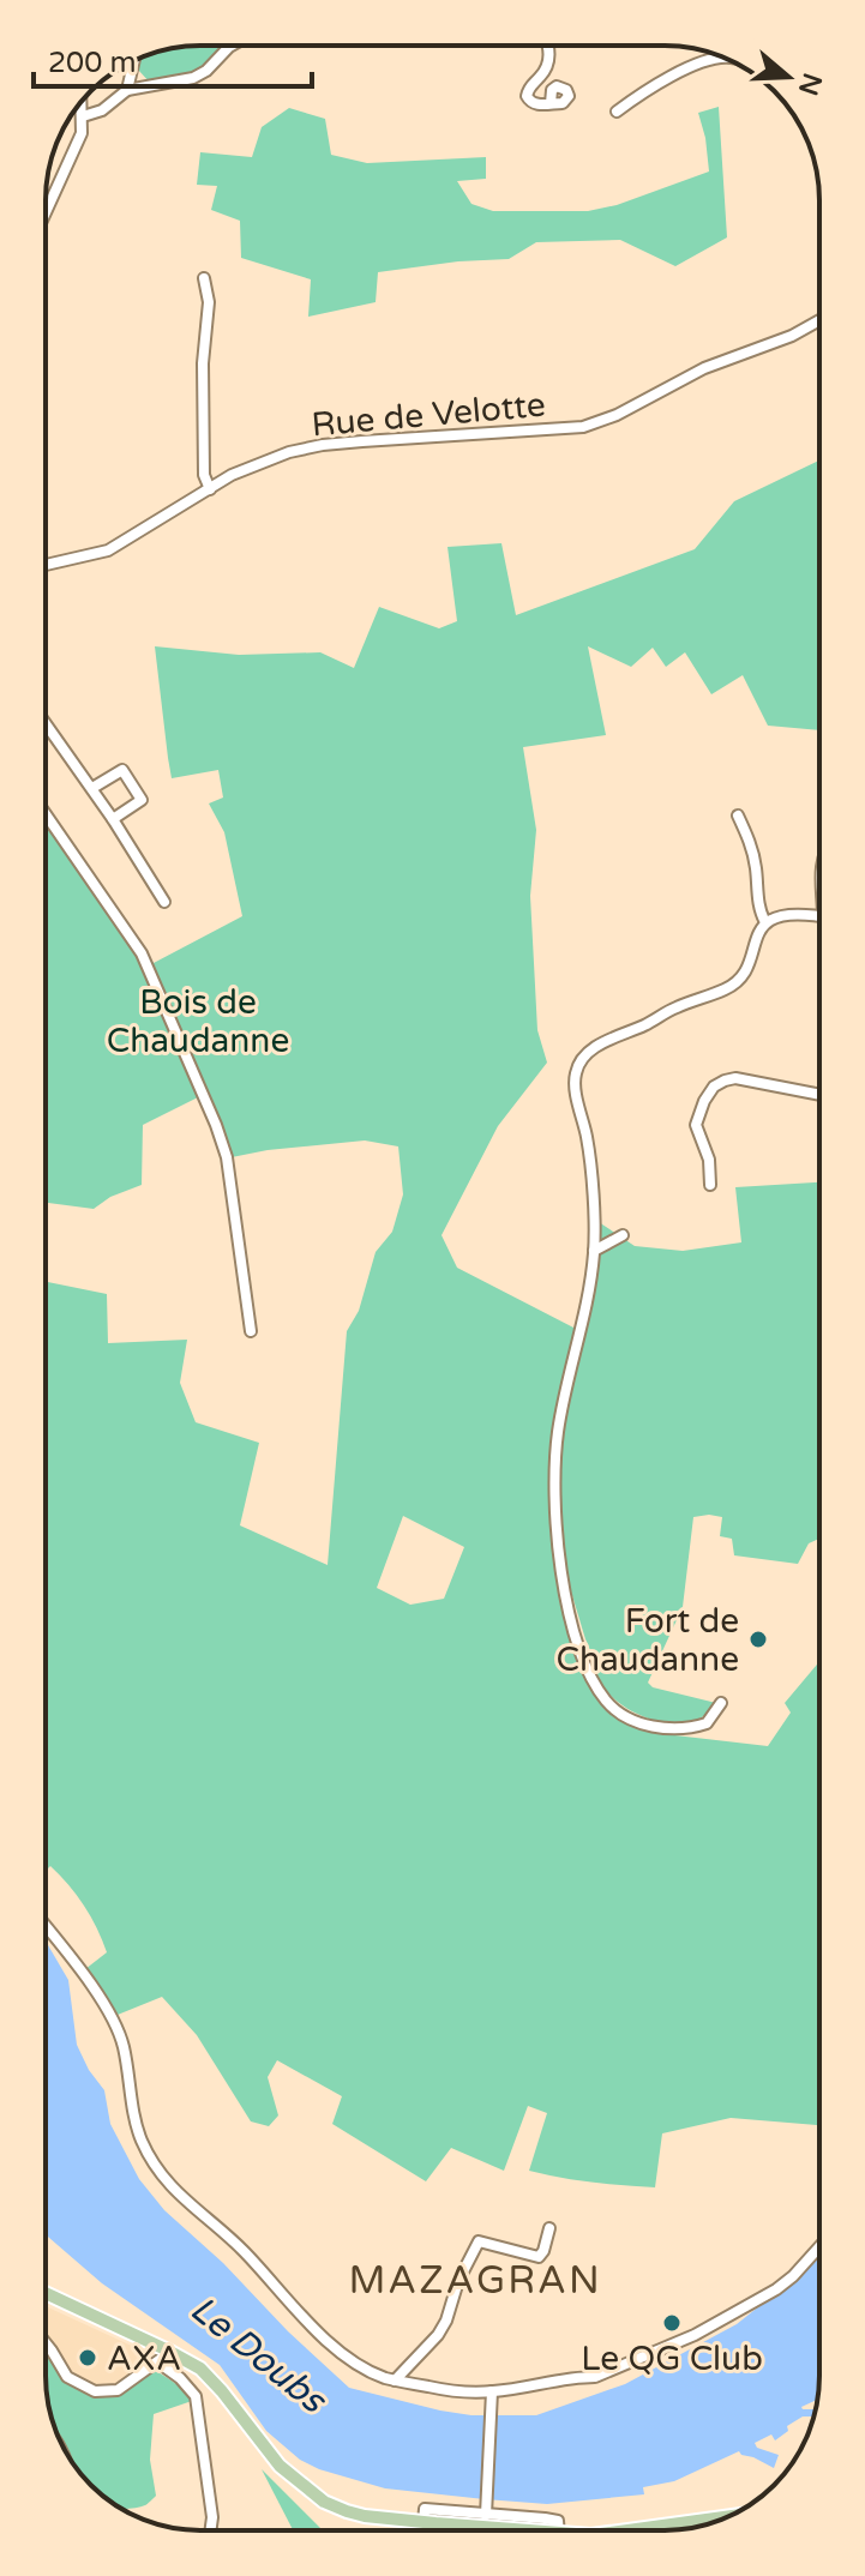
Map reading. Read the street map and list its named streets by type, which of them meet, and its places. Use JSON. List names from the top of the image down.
{
  "streets": {
    "street": ["Rue de Velotte"]
  },
  "districts": ["MAZAGRAN"],
  "water": ["Le Doubs"],
  "parks": ["Bois de Chaudanne"],
  "places": ["Fort de Chaudanne", "Le QG Club", "AXA"],
  "scale_bar": "200 m",
  "north": "right"
}
